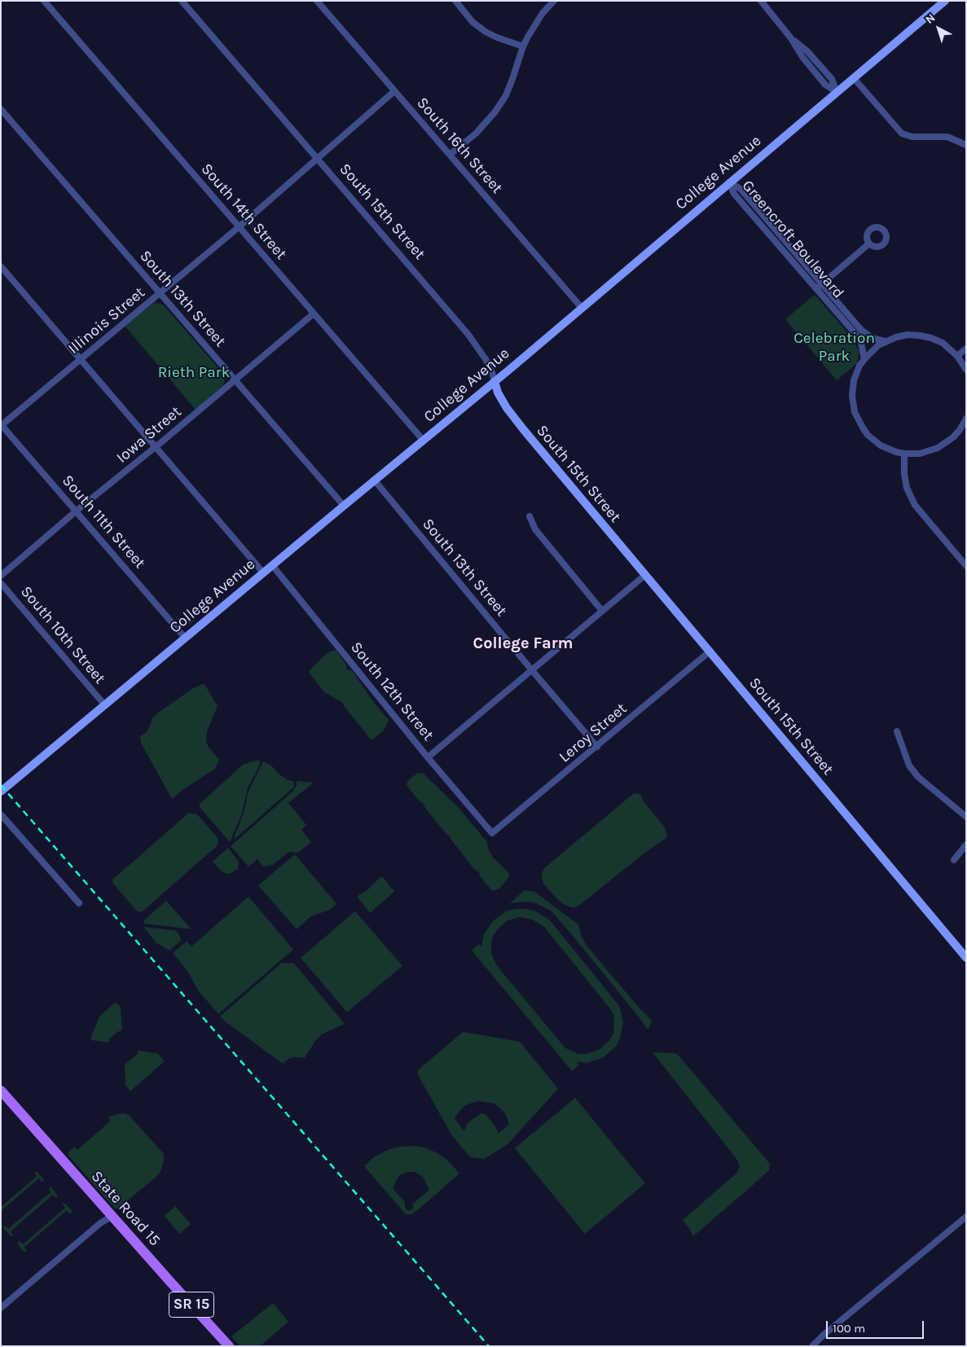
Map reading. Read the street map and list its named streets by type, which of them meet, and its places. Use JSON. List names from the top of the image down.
{
  "streets": {
    "main road": [
      "College Avenue",
      "South 15th Street",
      "State Road 15",
      "SR 15"
    ],
    "street": [
      "South 16th Street",
      "South 14th Street",
      "Greencroft Boulevard",
      "South 13th Street",
      "Illinois Street",
      "Iowa Street",
      "South 11th Street",
      "South 10th Street",
      "South 12th Street",
      "Leroy Street"
    ]
  },
  "crossings": [
    ["South 16th Street", "College Avenue"],
    ["South 16th Street", "Illinois Street"],
    ["College Avenue", "South 14th Street"],
    ["College Avenue", "South 15th Street"],
    ["College Avenue", "Greencroft Boulevard"],
    ["College Avenue", "South 13th Street"],
    ["College Avenue", "South 11th Street"],
    ["College Avenue", "South 10th Street"],
    ["College Avenue", "South 12th Street"],
    ["South 14th Street", "Illinois Street"],
    ["South 14th Street", "Iowa Street"],
    ["South 15th Street", "Illinois Street"],
    ["South 15th Street", "Leroy Street"],
    ["South 13th Street", "Illinois Street"],
    ["South 13th Street", "Iowa Street"],
    ["South 13th Street", "Leroy Street"],
    ["Illinois Street", "South 11th Street"],
    ["Iowa Street", "South 11th Street"],
    ["South 12th Street", "Leroy Street"]
  ],
  "districts": ["College Farm"],
  "parks": ["Celebration Park", "Rieth Park"],
  "scale_bar": "100 m",
  "north": "top left"
}
